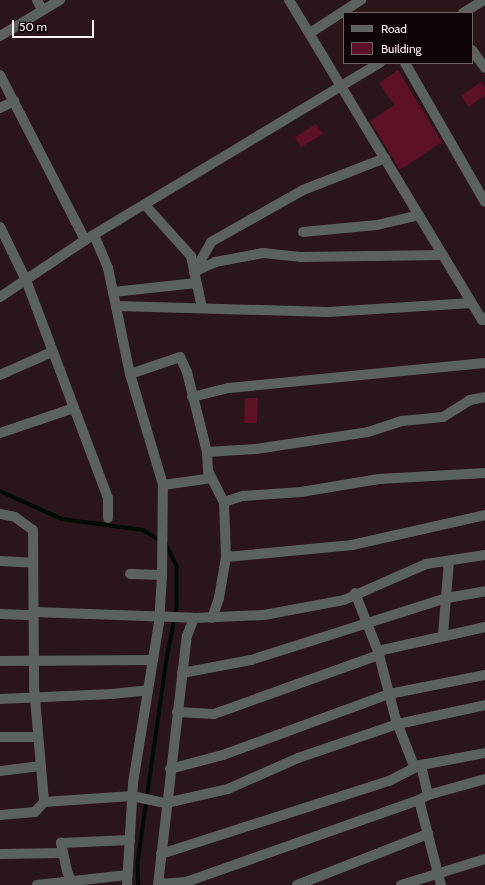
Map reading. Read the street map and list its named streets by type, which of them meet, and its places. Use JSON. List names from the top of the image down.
{
  "legend": ["Road", "Building"],
  "scale_bar": "50 m"
}
